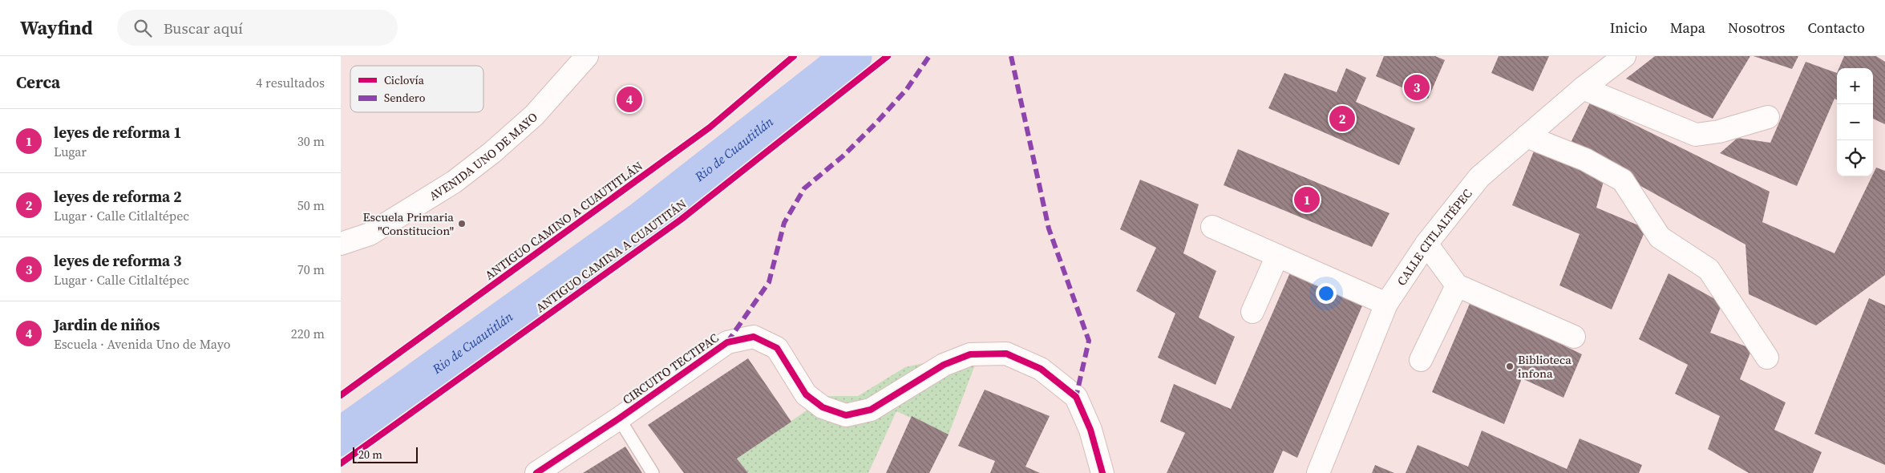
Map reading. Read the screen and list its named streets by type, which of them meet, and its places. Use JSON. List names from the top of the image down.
{
  "streets": {
    "street": ["AVENIDA UNO DE MAYO", "CALLE CITLALTÉPEC", "CIRCUITO TECTIPAC"],
    "cycle path": ["ANTIGUO CAMINO A CUAUTITLÁN", "ANTIGUO CAMINA A CUAUTITÁN"]
  },
  "water": ["Rio de Cuautitlán"],
  "places": ["Escuela Primaria \"Constitucion\"", "Biblioteca infona"],
  "legend": ["Ciclovía", "Sendero"],
  "scale_bar": "20 m",
  "page": {
    "header": "Wayfind",
    "search": "Buscar aquí",
    "nav": [
      "Inicio",
      "Mapa",
      "Nosotros",
      "Contacto"
    ],
    "heading": ["Cerca", "4 resultados"],
    "map_buttons": ["+", "−"],
    "pins": [
      "3",
      "4",
      "2",
      "1"
    ],
    "list": [
      {
        "mark": "1",
        "name": "leyes de reforma 1",
        "note": "Lugar",
        "value": "30 m"
      },
      {
        "mark": "2",
        "name": "leyes de reforma 2",
        "note": "Lugar · Calle Citlaltépec",
        "value": "50 m"
      },
      {
        "mark": "3",
        "name": "leyes de reforma 3",
        "note": "Lugar · Calle Citlaltépec",
        "value": "70 m"
      },
      {
        "mark": "4",
        "name": "Jardin de niños",
        "note": "Escuela · Avenida Uno de Mayo",
        "value": "220 m"
      }
    ],
    "scale": "20 m"
  }
}
